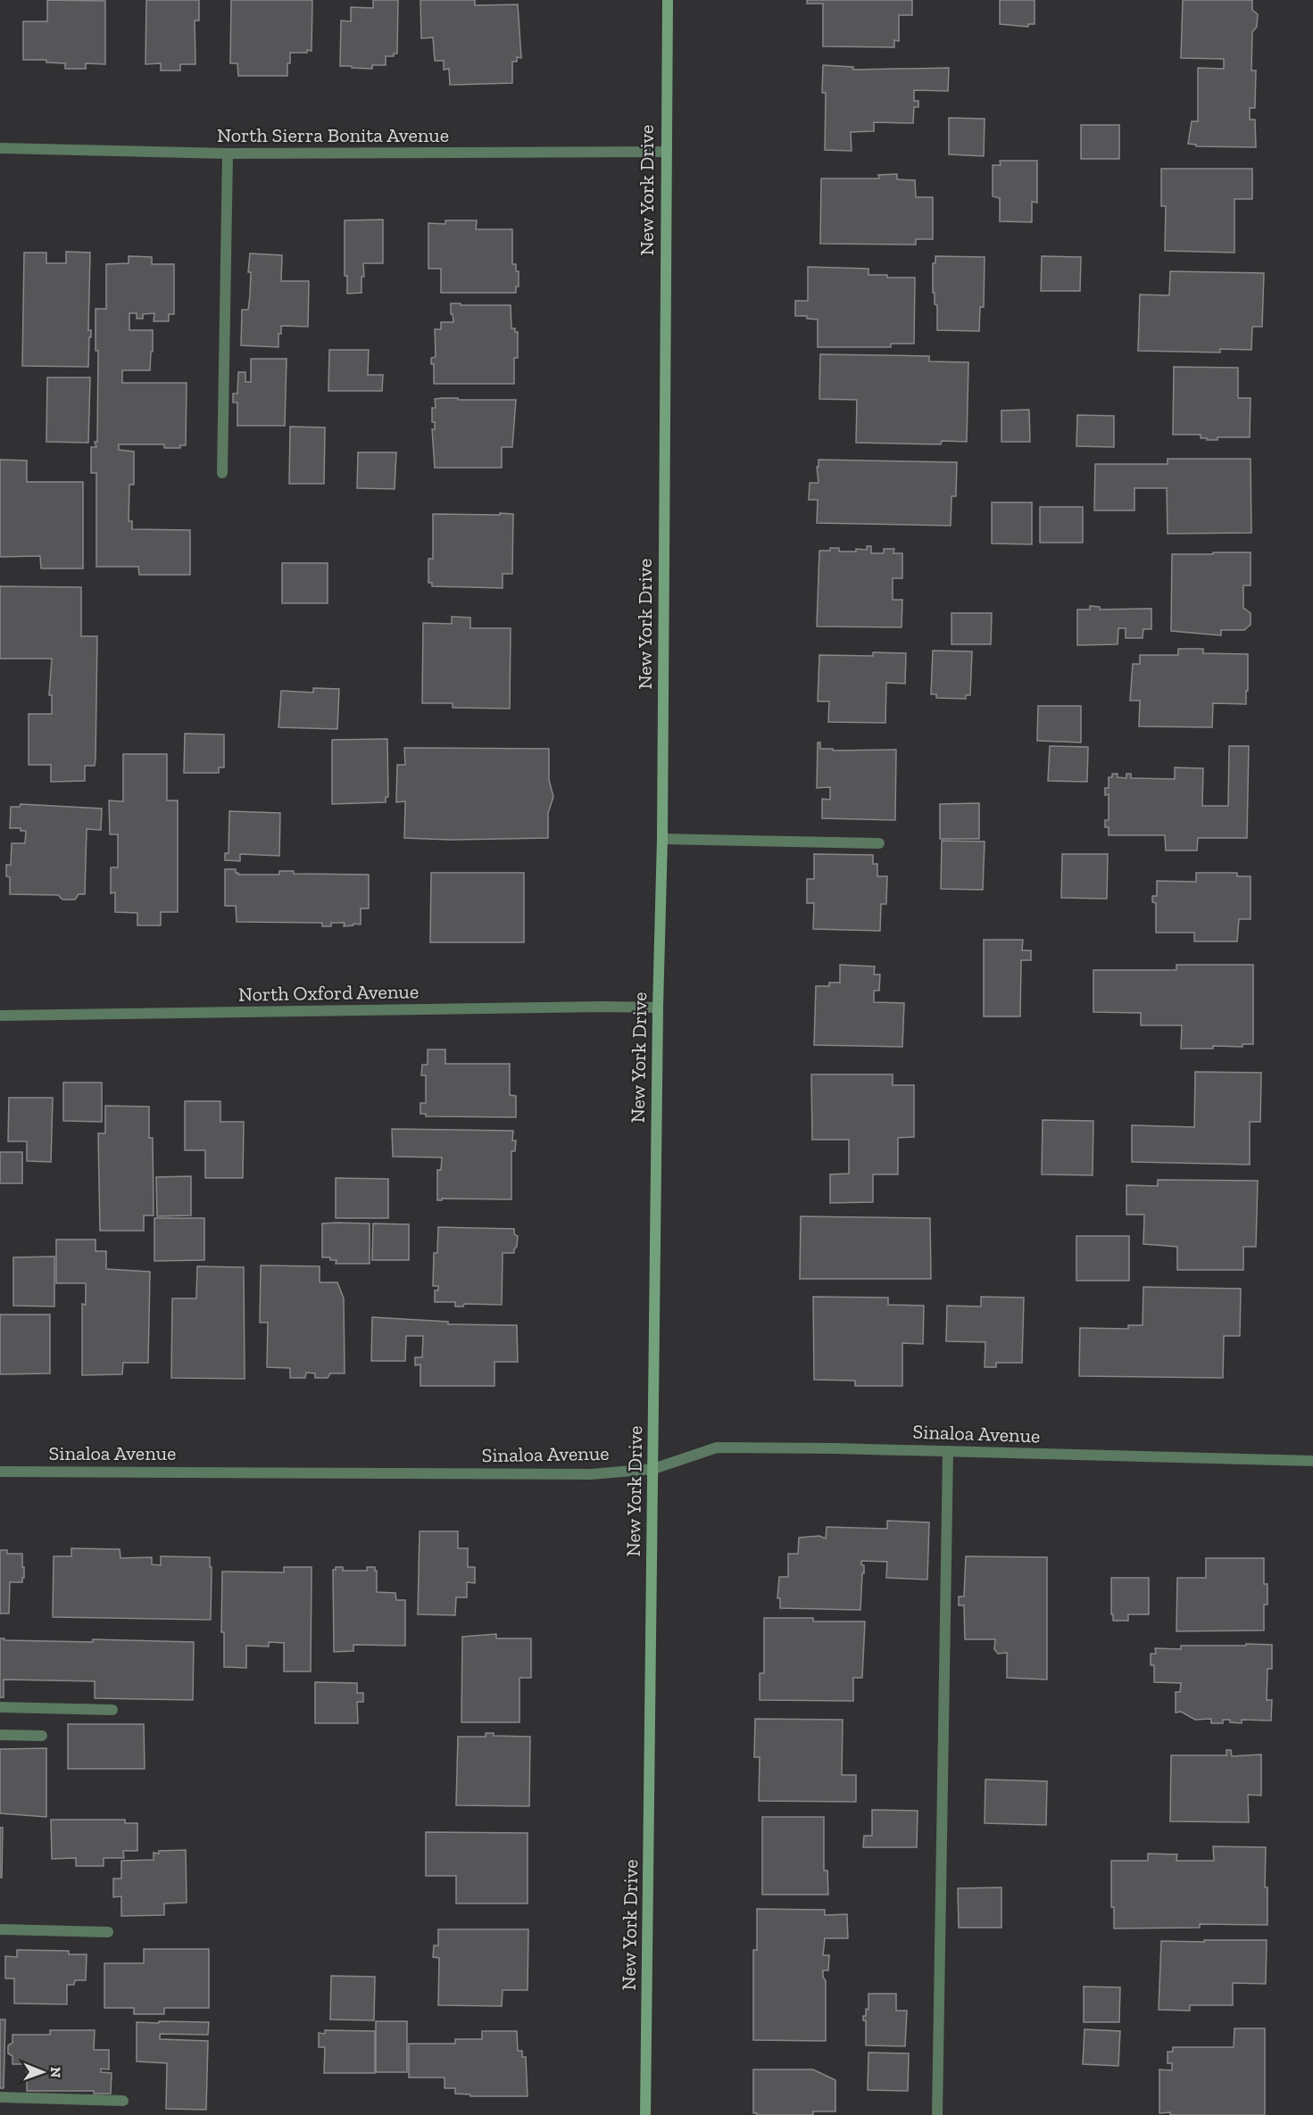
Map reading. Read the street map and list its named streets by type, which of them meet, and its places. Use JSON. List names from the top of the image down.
{
  "streets": {
    "street": [
      "North Sierra Bonita Avenue",
      "New York Drive",
      "North Oxford Avenue",
      "Sinaloa Avenue"
    ]
  },
  "crossings": [
    ["North Sierra Bonita Avenue", "New York Drive"],
    ["New York Drive", "North Oxford Avenue"],
    ["New York Drive", "Sinaloa Avenue"]
  ],
  "north": "right"
}
